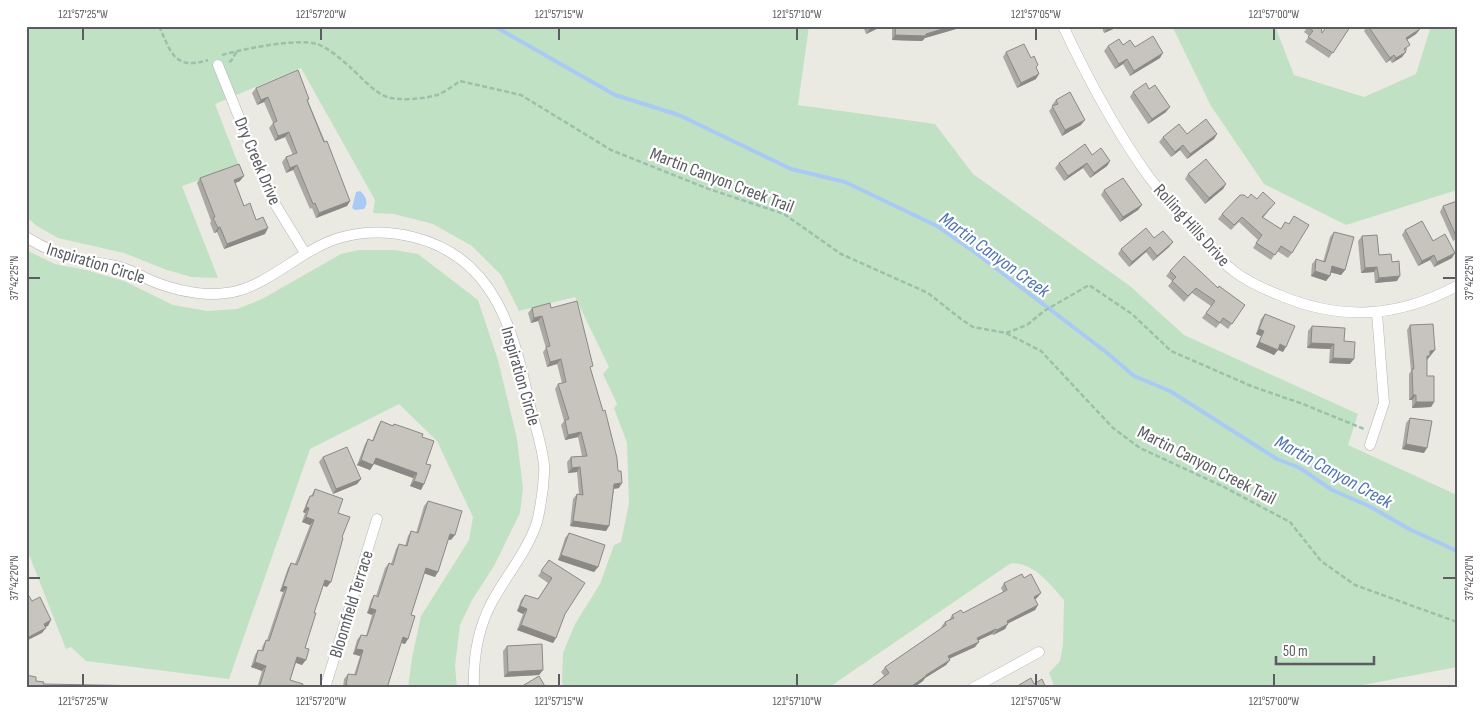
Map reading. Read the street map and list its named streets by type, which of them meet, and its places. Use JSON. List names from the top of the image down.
{
  "streets": {
    "street": [
      "Dry Creek Drive",
      "Rolling Hills Drive",
      "Inspiration Circle",
      "Bloomfield Terrace"
    ],
    "path": ["Martin Canyon Creek Trail"]
  },
  "crossings": [
    ["Dry Creek Drive", "Inspiration Circle"]
  ],
  "water": ["Martin Canyon Creek"],
  "scale_bar": "50 m",
  "coordinates": [
    "121°57'25\"W",
    "121°57'20\"W",
    "121°57'15\"W",
    "121°57'10\"W",
    "121°57'05\"W",
    "121°57'00\"W",
    "37°42'25\"N",
    "37°42'20\"N"
  ]
}
